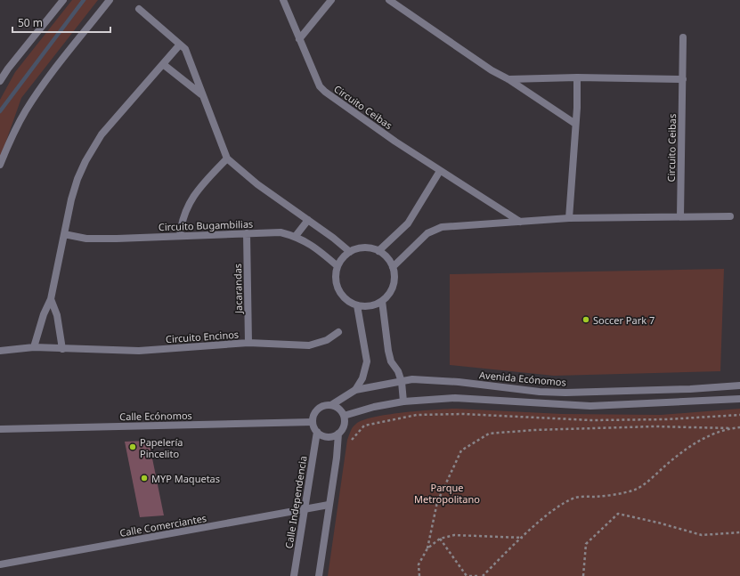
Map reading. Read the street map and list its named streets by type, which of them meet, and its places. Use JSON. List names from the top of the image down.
{
  "streets": {
    "street": [
      "Circuito Ceibas",
      "Circuito Bugambilias",
      "Jacarandas",
      "Circuito Encinos",
      "Avenida Ecónomos",
      "Calle Ecónomos",
      "Calle Independencia",
      "Calle Comerciantes"
    ]
  },
  "crossings": [
    ["Circuito Bugambilias", "Jacarandas"],
    ["Jacarandas", "Circuito Encinos"],
    ["Avenida Ecónomos", "Calle Ecónomos"],
    ["Avenida Ecónomos", "Calle Independencia"],
    ["Calle Ecónomos", "Calle Independencia"],
    ["Calle Independencia", "Calle Comerciantes"]
  ],
  "parks": ["Parque Metropolitano"],
  "places": ["Soccer Park 7", "Papelería Pincelito", "MYP Maquetas"],
  "scale_bar": "50 m"
}
